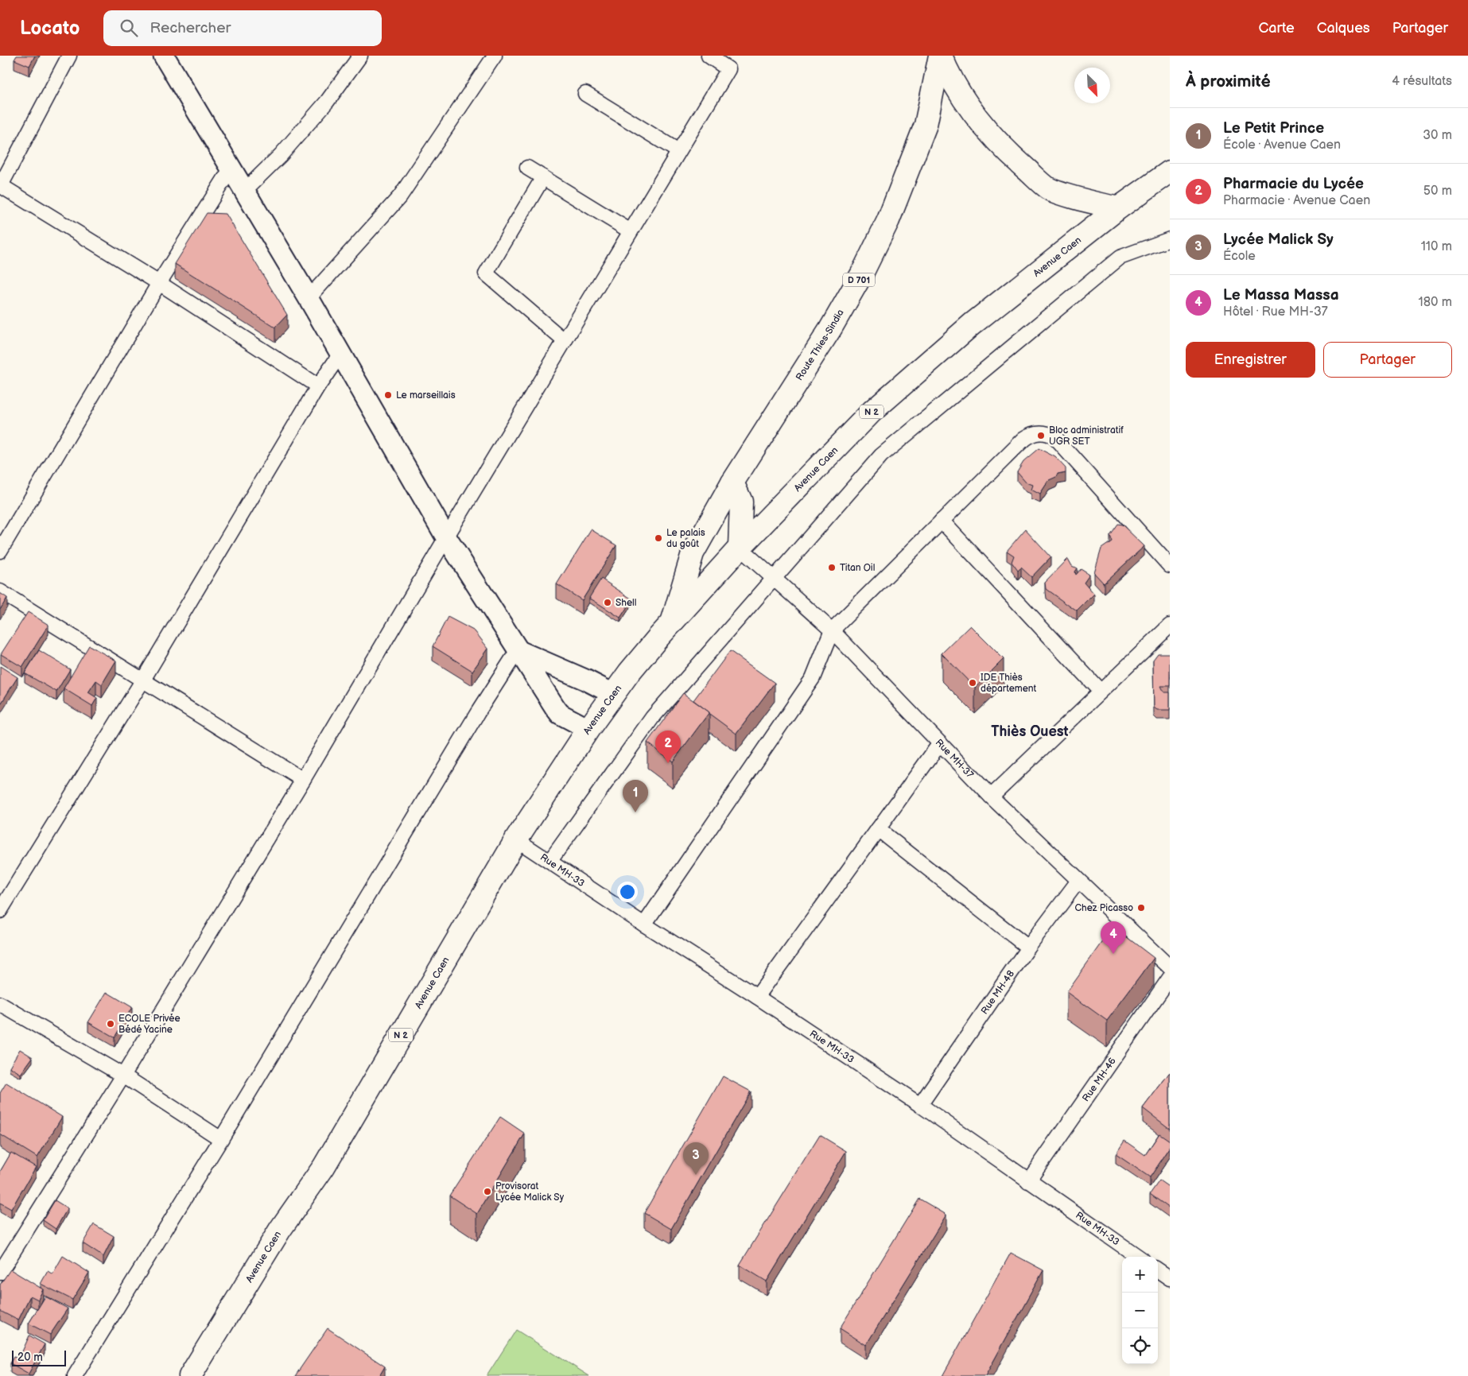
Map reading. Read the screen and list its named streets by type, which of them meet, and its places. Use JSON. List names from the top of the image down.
{
  "streets": {
    "main road": [
      "Avenue Caen",
      "D 701",
      "Route Thies-Sindia",
      "N 2"
    ],
    "street": [
      "Rue MH-37",
      "Rue MH-33",
      "Rue MH-48",
      "Rue MH-46"
    ]
  },
  "crossings": [
    ["Avenue Caen", "Route Thies-Sindia"],
    ["Avenue Caen", "Rue MH-37"],
    ["Avenue Caen", "Rue MH-33"],
    ["Rue MH-37", "Rue MH-48"],
    ["Rue MH-33", "Rue MH-48"],
    ["Rue MH-33", "Rue MH-46"]
  ],
  "districts": ["Thiès Ouest"],
  "places": [
    "Le marseillais",
    "Bloc administratif UGR SET",
    "Le palais du goût",
    "Titan Oil",
    "Shell",
    "IDE Thiès département",
    "Chez Picasso",
    "ECOLE Privée Bédé Yacine",
    "Provisorat Lycée Malick Sy"
  ],
  "scale_bar": "20 m",
  "north": "bottom right",
  "page": {
    "header": "Locato",
    "search": "Rechercher",
    "nav": ["Carte", "Calques", "Partager"],
    "heading": ["À proximité", "4 résultats"],
    "list": [
      {
        "mark": "1",
        "name": "Le Petit Prince",
        "note": "École · Avenue Caen",
        "value": "30 m"
      },
      {
        "mark": "2",
        "name": "Pharmacie du Lycée",
        "note": "Pharmacie · Avenue Caen",
        "value": "50 m"
      },
      {
        "mark": "3",
        "name": "Lycée Malick Sy",
        "note": "École",
        "value": "110 m"
      },
      {
        "mark": "4",
        "name": "Le Massa Massa",
        "note": "Hôtel · Rue MH-37",
        "value": "180 m"
      }
    ],
    "buttons": ["Enregistrer", "Partager"],
    "pins": [
      "2",
      "1",
      "4",
      "3"
    ],
    "map_buttons": ["+", "−"],
    "scale": "20 m"
  }
}
